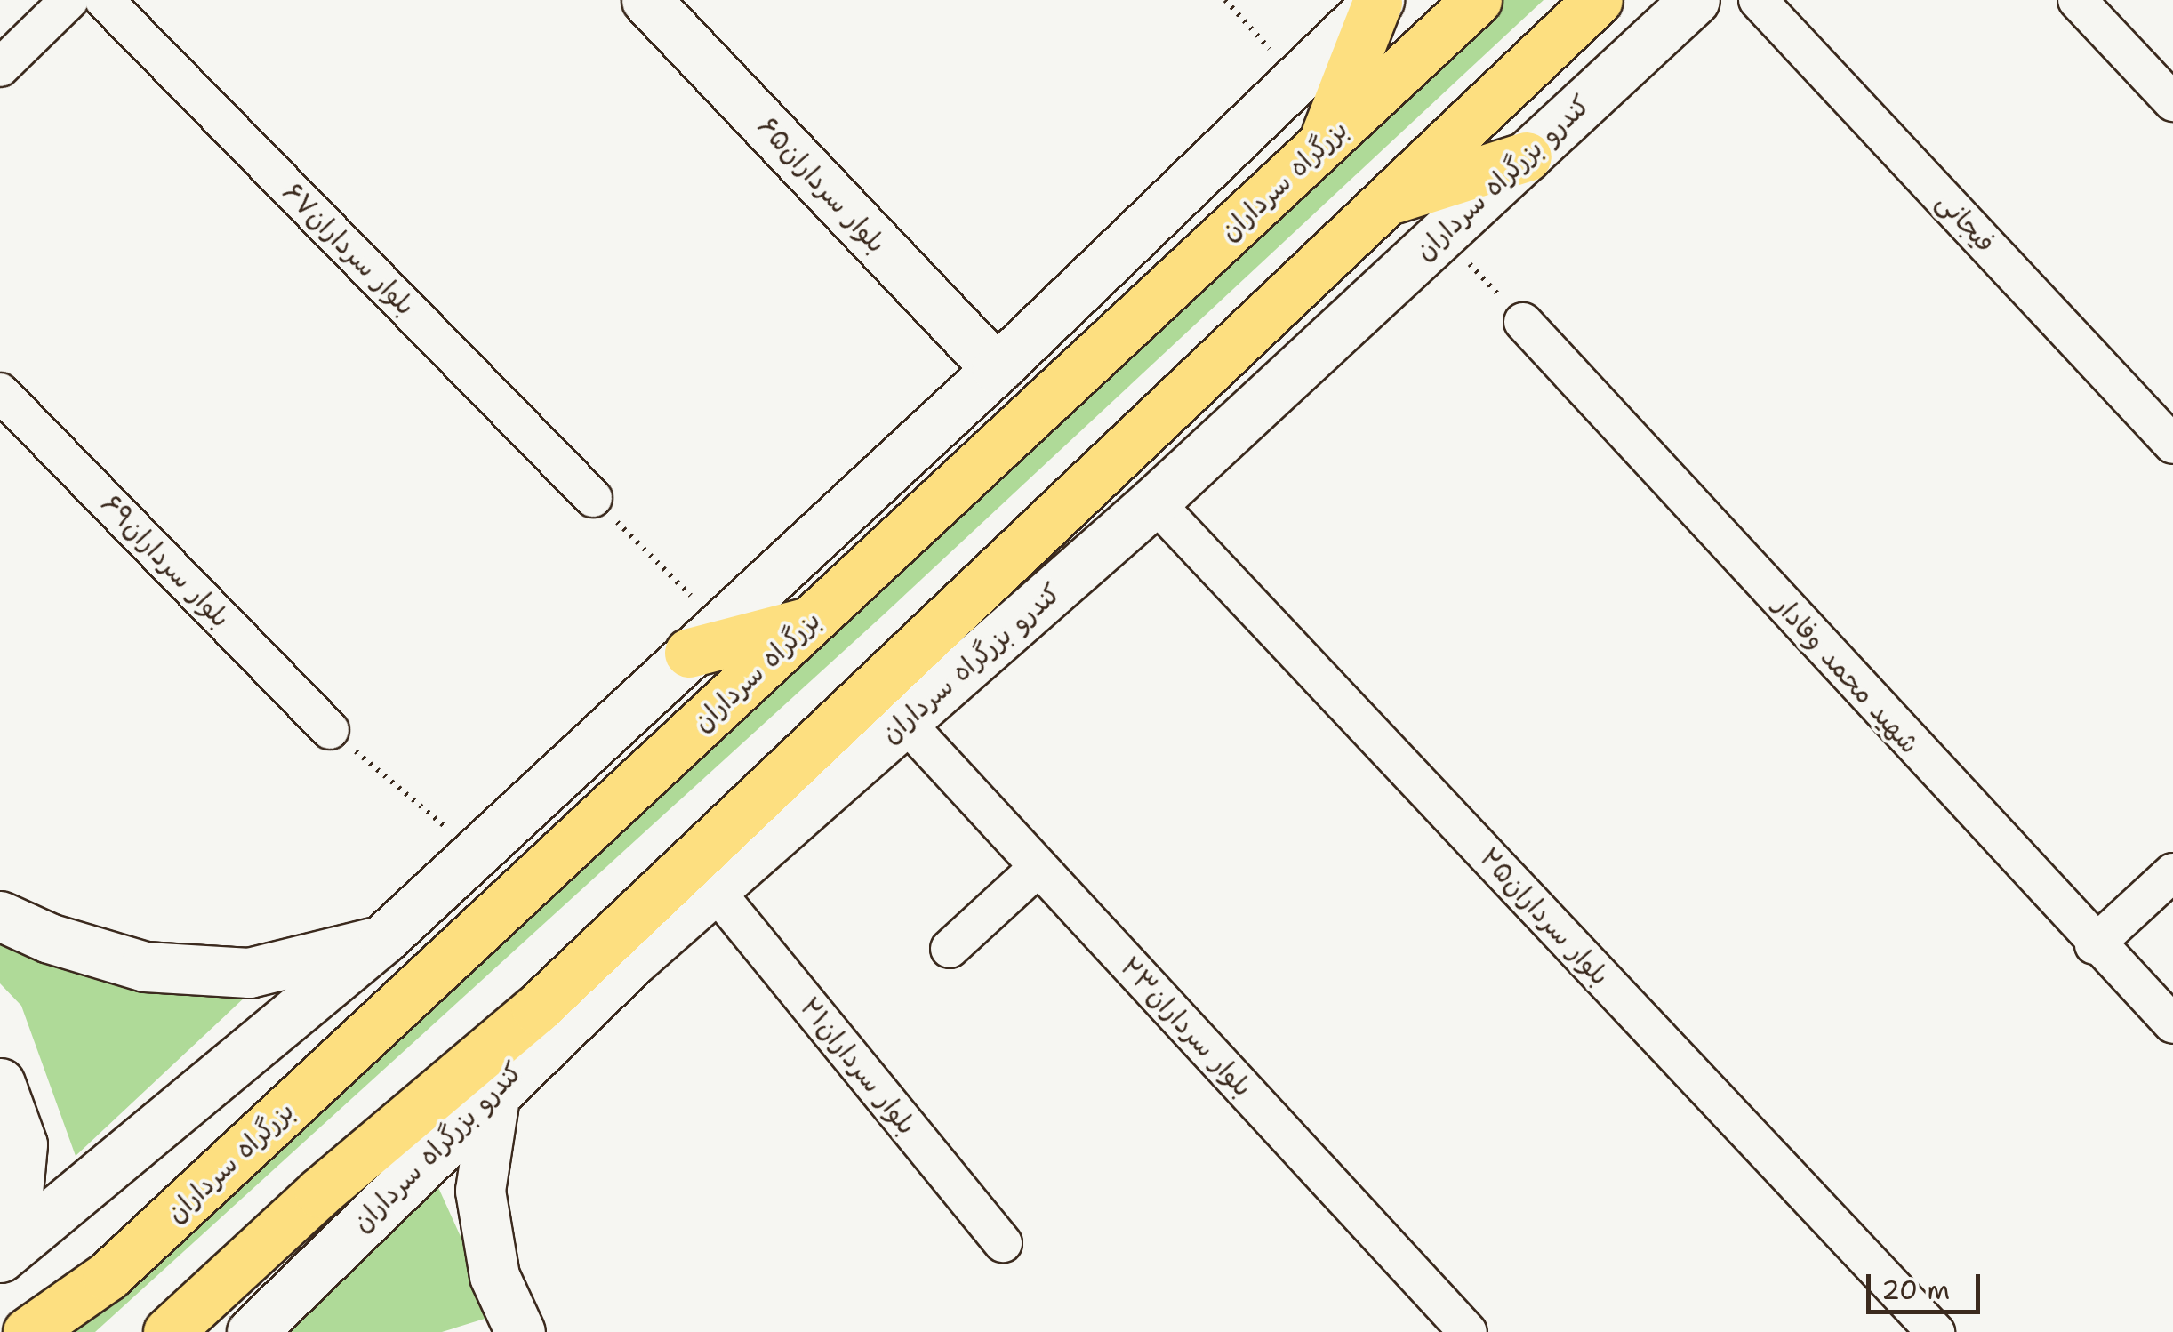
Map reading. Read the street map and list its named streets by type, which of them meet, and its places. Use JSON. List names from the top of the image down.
{
  "streets": {
    "highway": ["بزرگراه سرداران"],
    "main road": ["کندرو بزرگراه سرداران", "بلوار سرداران۶۵"],
    "street": [
      "فیجانی",
      "بلوار سرداران۶۷",
      "بلوار سرداران۶۹",
      "شهید محمد وفادار",
      "بلوار سرداران۲۵",
      "بلوار سرداران۲۳",
      "بلوار سرداران۲۱"
    ]
  },
  "crossings": [
    ["کندرو بزرگراه سرداران", "بلوار سرداران۲۵"],
    ["کندرو بزرگراه سرداران", "بلوار سرداران۲۳"],
    ["کندرو بزرگراه سرداران", "بلوار سرداران۲۱"]
  ],
  "scale_bar": "20 m"
}
